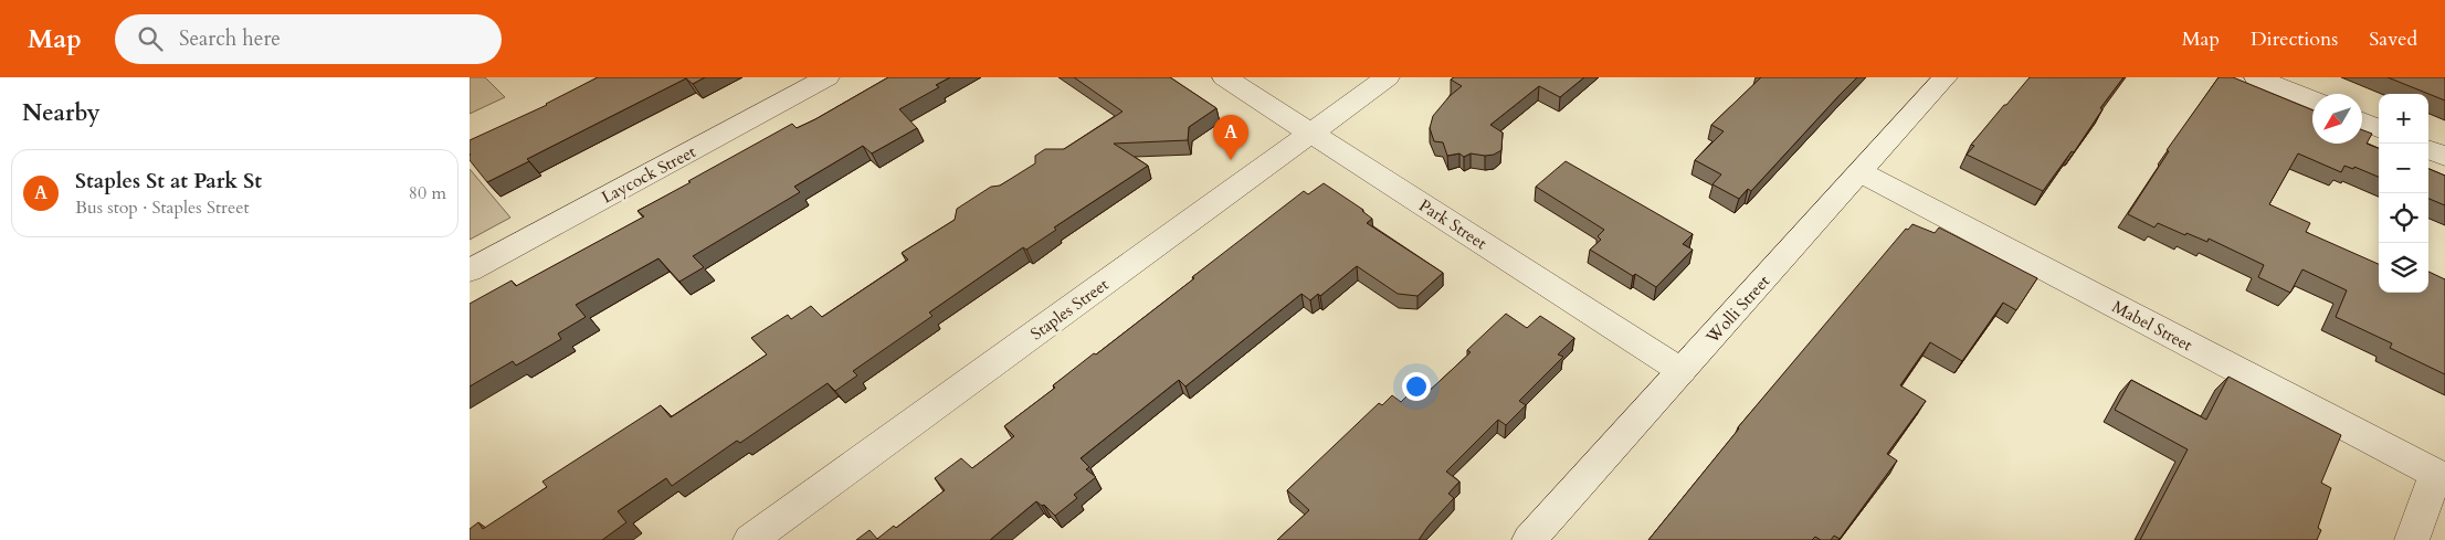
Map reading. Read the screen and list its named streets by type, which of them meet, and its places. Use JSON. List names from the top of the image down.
{
  "streets": {
    "street": [
      "Laycock Street",
      "Park Street",
      "Staples Street",
      "Wolli Street",
      "Mabel Street"
    ]
  },
  "crossings": [
    ["Park Street", "Staples Street"],
    ["Park Street", "Wolli Street"],
    ["Wolli Street", "Mabel Street"]
  ],
  "north": "bottom left",
  "page": {
    "header": "Map",
    "search": "Search here",
    "nav": ["Map", "Directions", "Saved"],
    "heading": "Nearby",
    "map_buttons": ["+", "−"],
    "pins": "A",
    "list": [
      {
        "mark": "A",
        "name": "Staples St at Park St",
        "note": "Bus stop · Staples Street",
        "value": "80 m"
      }
    ]
  }
}
